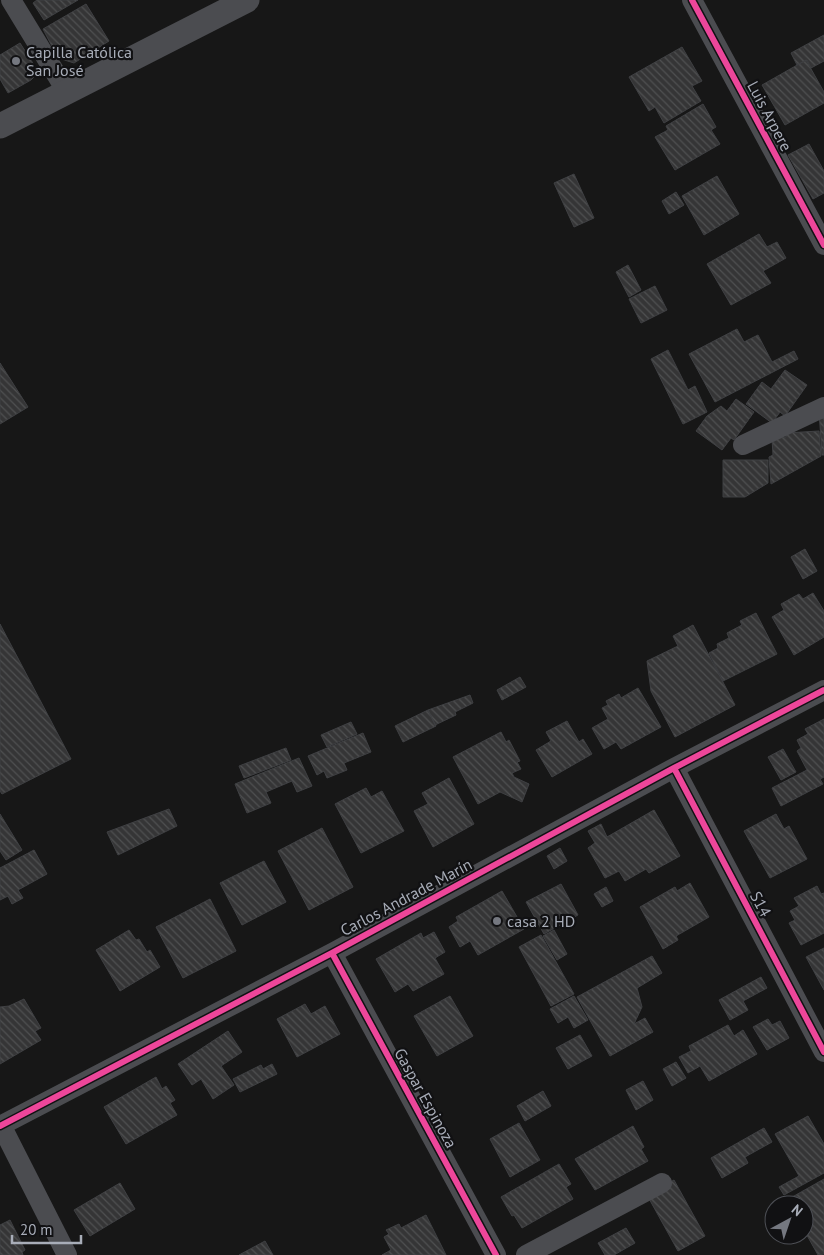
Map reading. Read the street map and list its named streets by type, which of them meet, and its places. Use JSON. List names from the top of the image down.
{
  "streets": {
    "street": [
      "Luis Arpere",
      "Carlos Andrade Marín",
      "S14",
      "Gaspar Espinoza"
    ]
  },
  "crossings": [
    ["Carlos Andrade Marín", "S14"],
    ["Carlos Andrade Marín", "Gaspar Espinoza"]
  ],
  "places": ["Capilla Católica San José", "casa 2 HD"],
  "scale_bar": "20 m",
  "north": "top right"
}
